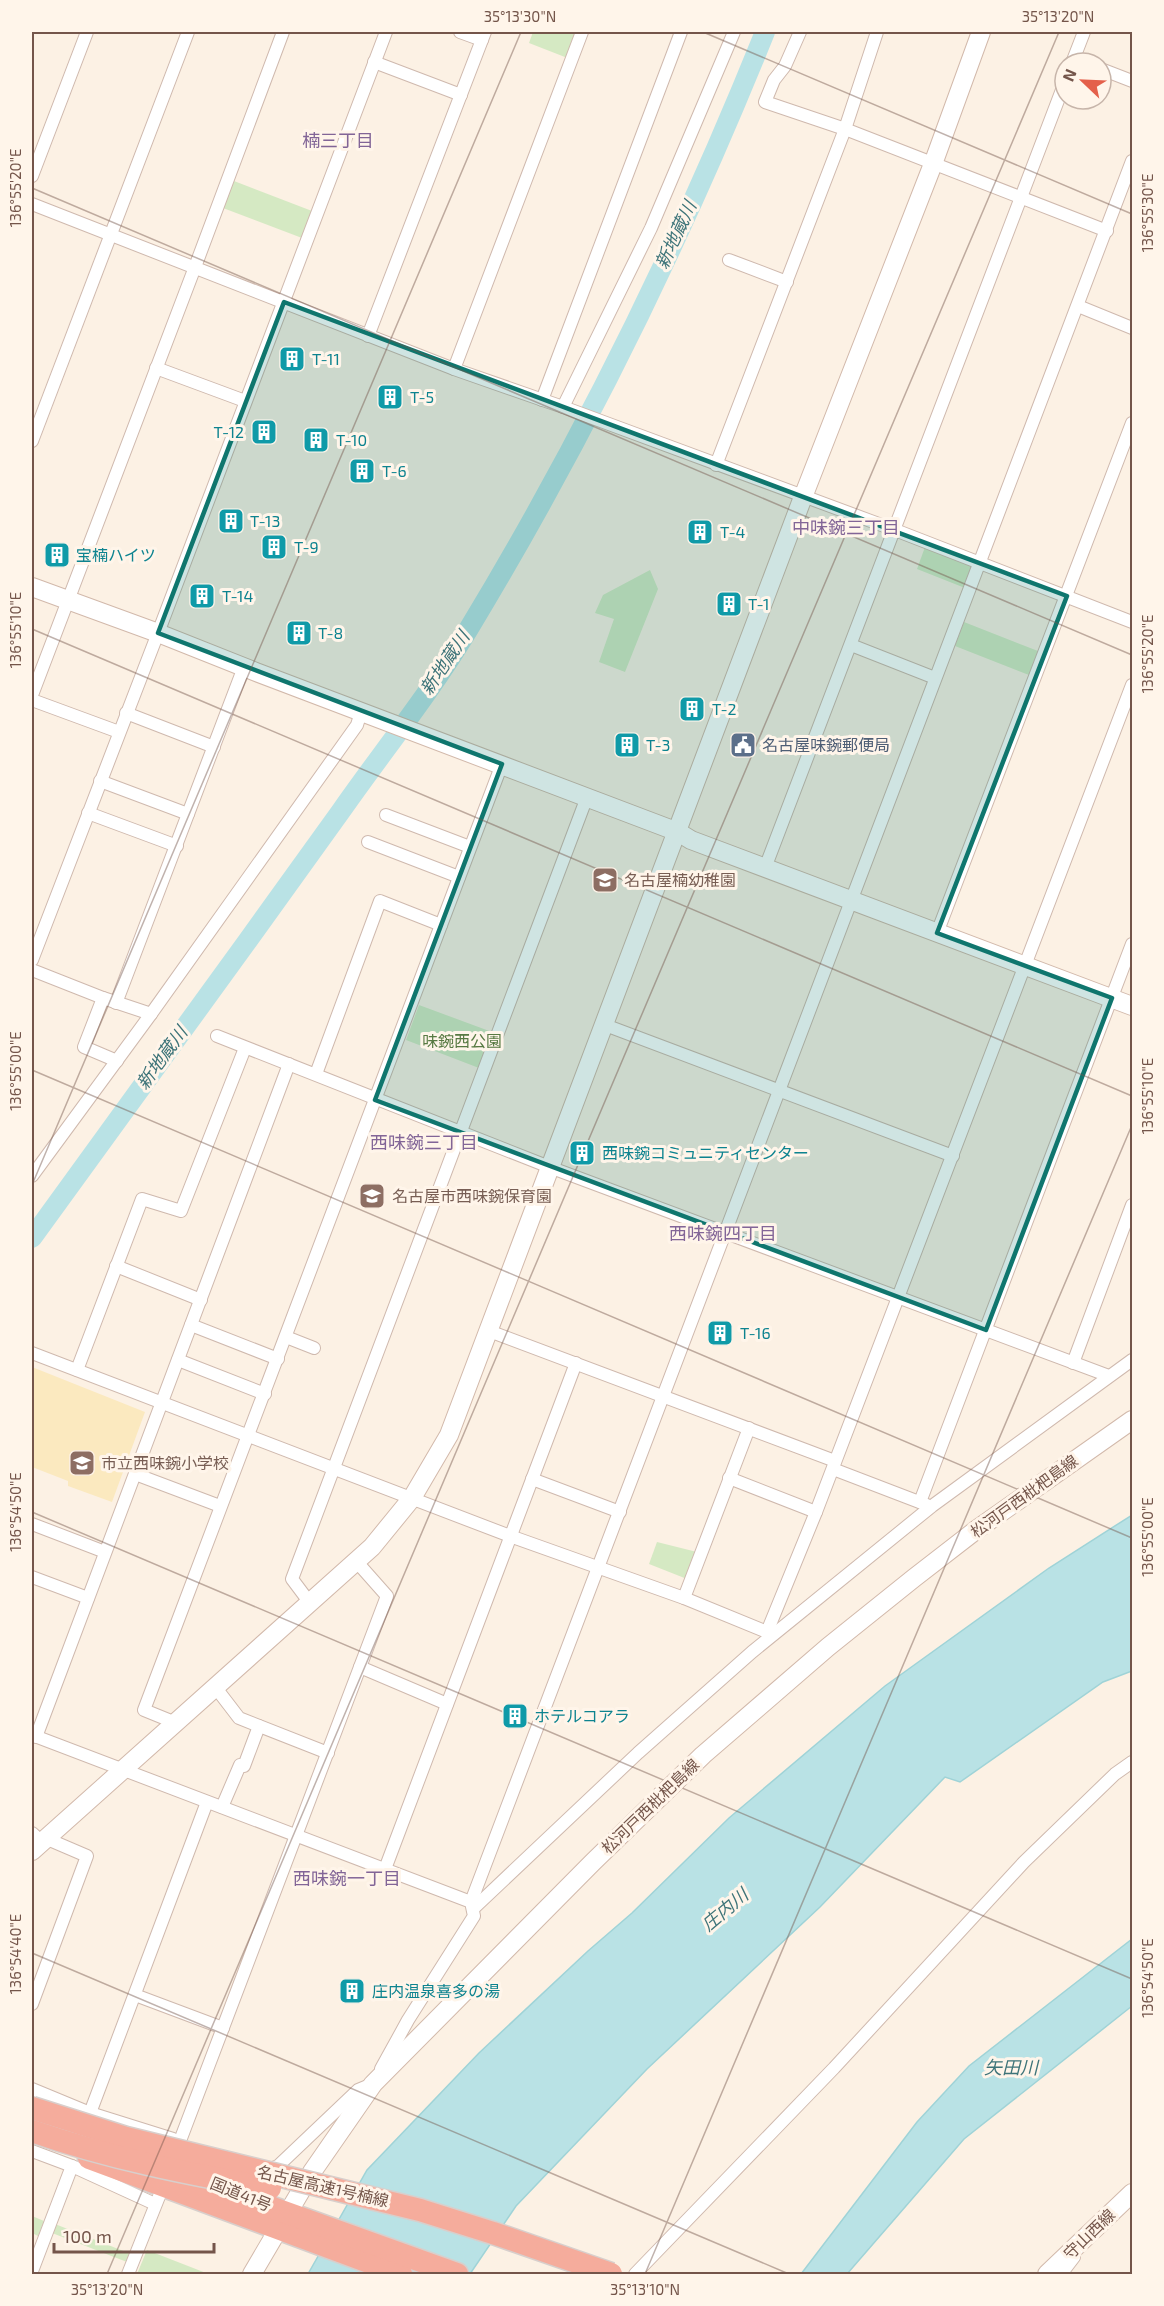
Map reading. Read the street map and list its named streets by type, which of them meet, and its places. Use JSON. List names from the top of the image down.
{
  "streets": {
    "highway": ["名古屋高速1号楠線", "国道41号"],
    "street": ["松河戸西枇杷島線", "守山西線"]
  },
  "crossings": [
    ["松河戸西枇杷島線", "国道41号"]
  ],
  "districts": [
    "楠三丁目",
    "中味鋺三丁目",
    "西味鋺三丁目",
    "西味鋺四丁目",
    "西味鋺一丁目"
  ],
  "water": ["新地蔵川", "庄内川", "矢田川"],
  "parks": ["味鋺西公園"],
  "places": {
    "building": [
      "T-11",
      "T-5",
      "T-12",
      "T-10",
      "T-6",
      "T-13",
      "T-4",
      "T-9",
      "宝楠ハイツ",
      "T-14",
      "T-1",
      "T-8",
      "T-2",
      "T-3",
      "西味鋺コミュニティセンター",
      "T-16",
      "ホテルコアラ",
      "庄内温泉喜多の湯"
    ],
    "public building": ["名古屋味鋺郵便局"],
    "school or university": ["名古屋楠幼稚園", "名古屋市西味鋺保育園", "市立西味鋺小学校"]
  },
  "scale_bar": "100 m",
  "north": "top left",
  "coordinates": [
    "35°13'30\"N",
    "35°13'20\"N",
    "136°55'20\"E",
    "136°55'30\"E",
    "136°55'10\"E",
    "136°55'00\"E",
    "136°54'50\"E",
    "136°54'40\"E",
    "35°13'10\"N"
  ]
}
